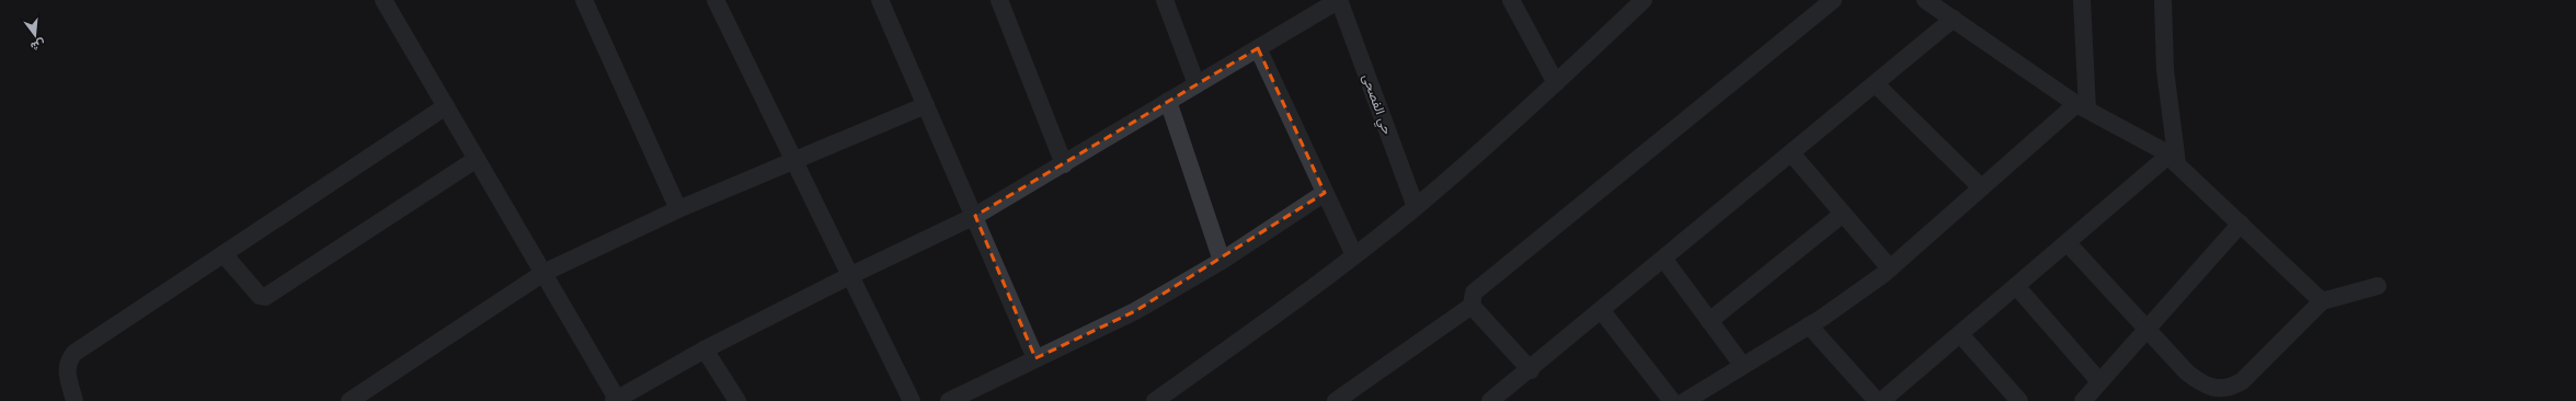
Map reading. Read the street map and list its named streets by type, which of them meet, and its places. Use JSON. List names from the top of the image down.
{
  "streets": {
    "street": ["حي الفصحى"]
  },
  "north": "bottom"
}
